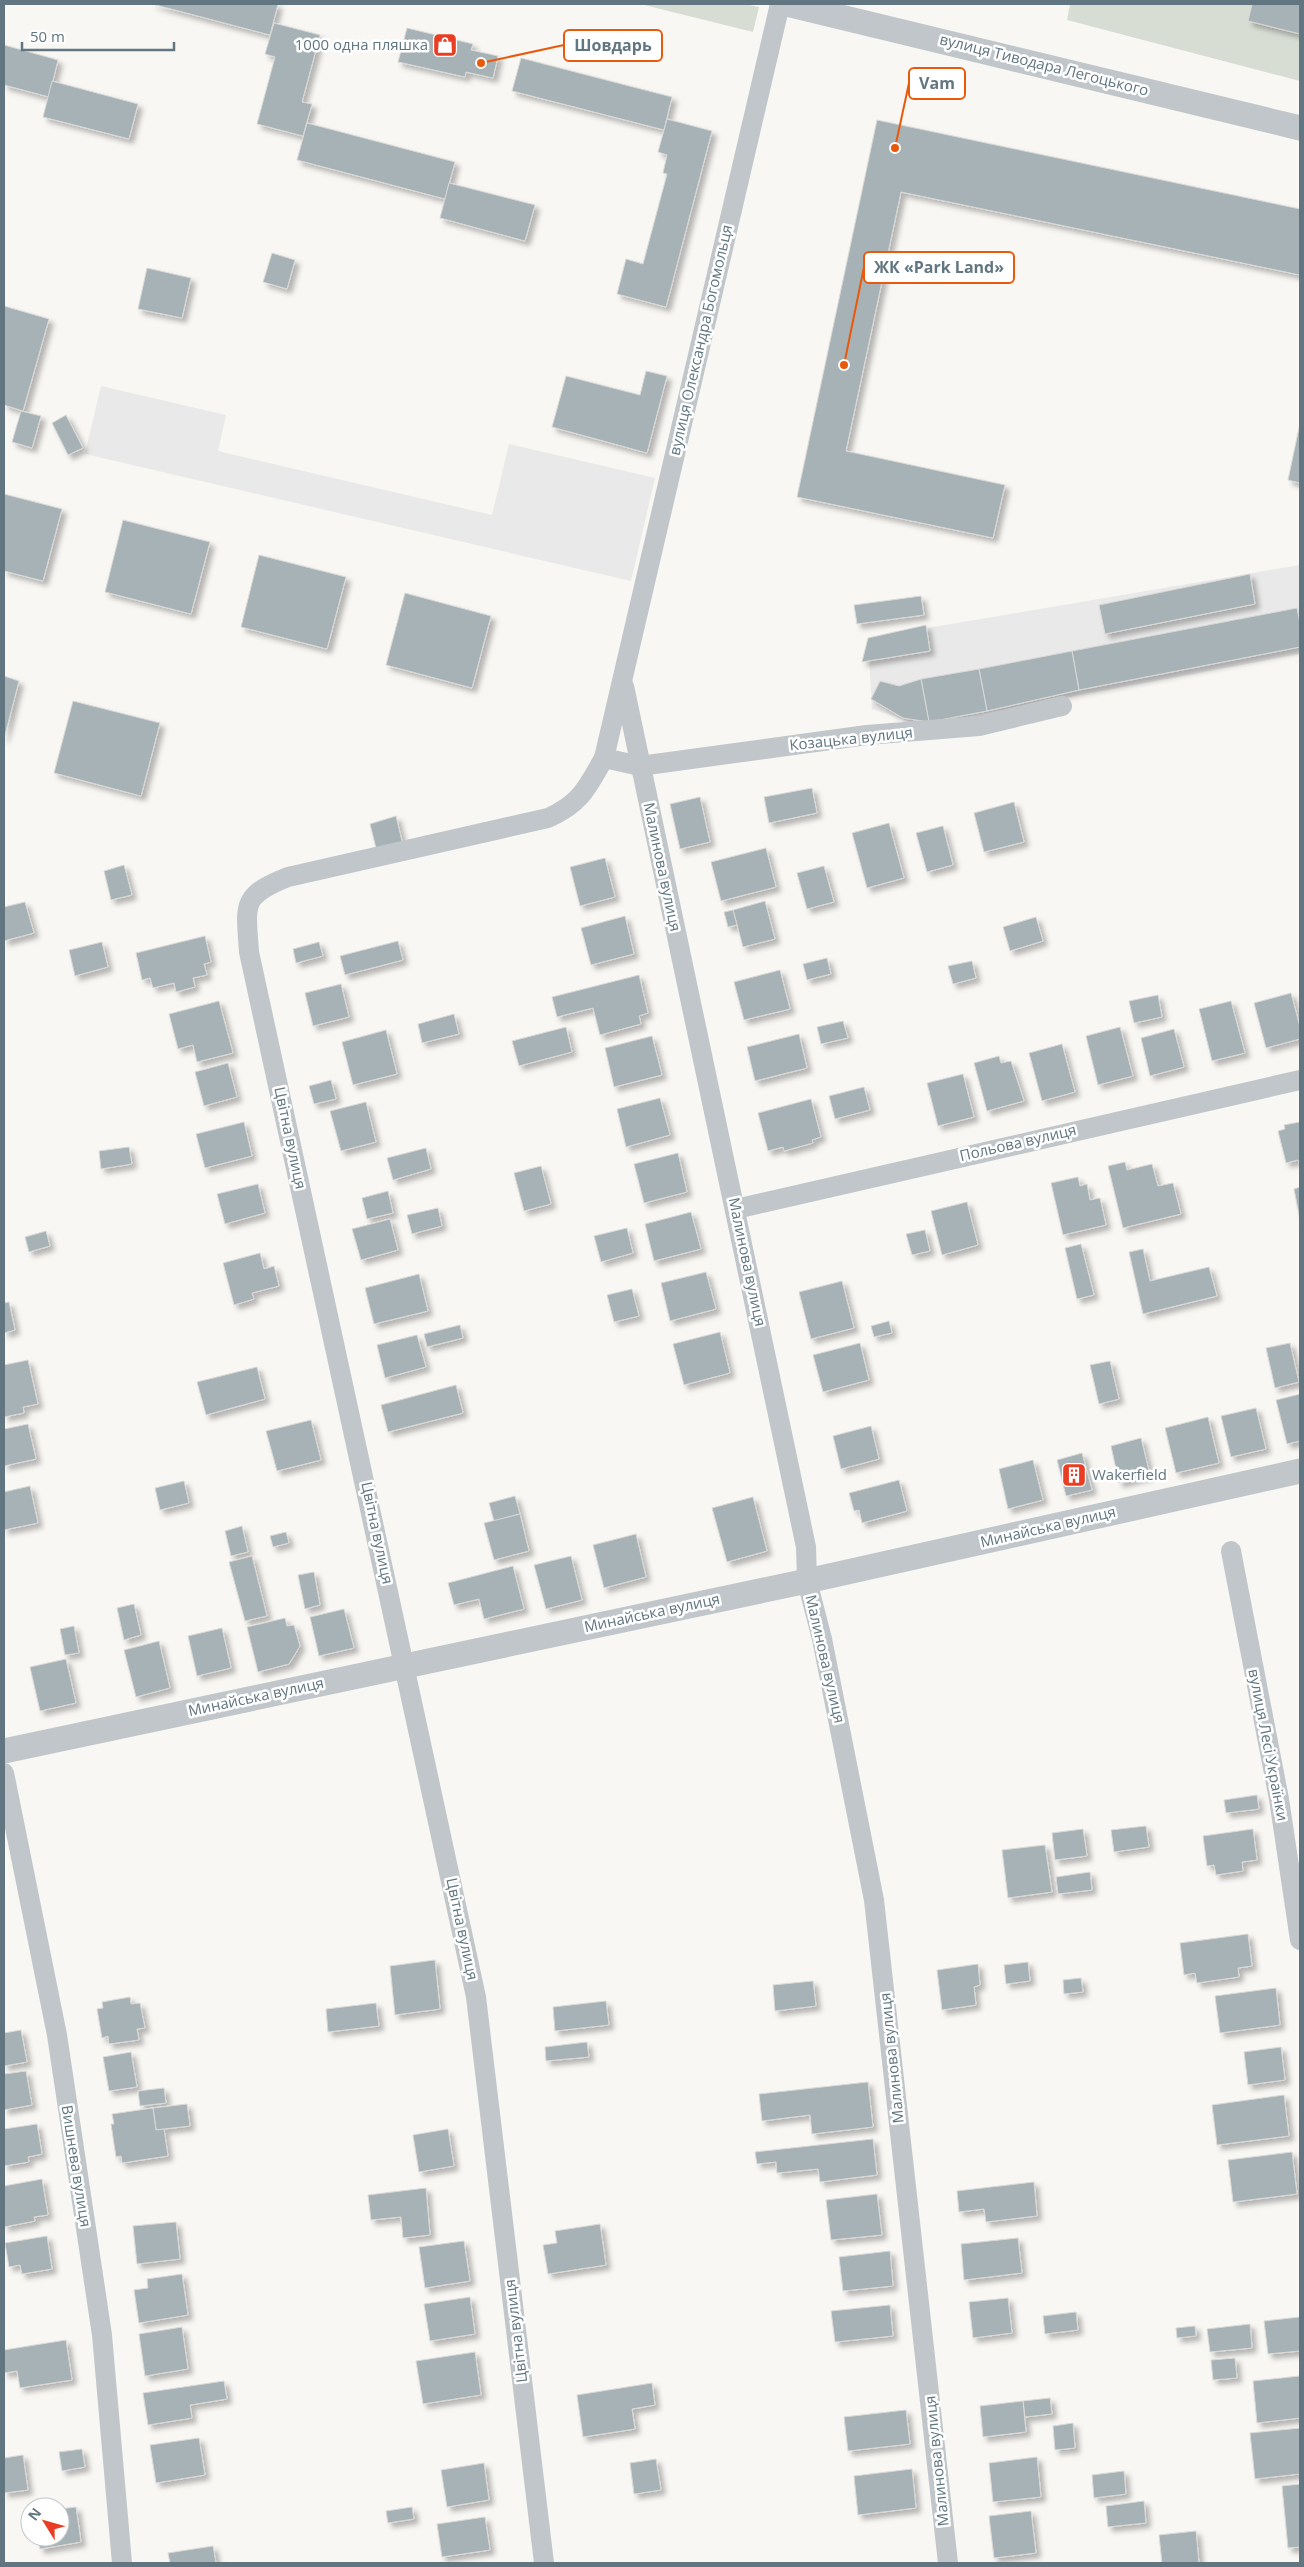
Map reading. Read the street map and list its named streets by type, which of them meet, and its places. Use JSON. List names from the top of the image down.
{
  "streets": {
    "street": [
      "вулиця Тиводара Легоцького",
      "вулиця Олександра Богомольця",
      "Козацька вулиця",
      "Малинова вулиця",
      "Цвітна вулиця",
      "Польова вулиця",
      "Минайська вулиця",
      "вулиця Лесі Українки",
      "Вишнева вулиця"
    ]
  },
  "crossings": [
    ["вулиця Олександра Богомольця", "Малинова вулиця"],
    ["вулиця Олександра Богомольця", "Цвітна вулиця"],
    ["Козацька вулиця", "Малинова вулиця"],
    ["Малинова вулиця", "Польова вулиця"],
    ["Малинова вулиця", "Минайська вулиця"],
    ["Цвітна вулиця", "Минайська вулиця"]
  ],
  "places": {
    "shop": ["1000 одна пляшка"],
    "other": ["Шовдарь", "Vam", "ЖК «Park Land»"],
    "building": ["Wakerfield"]
  },
  "scale_bar": "50 m",
  "north": "top left"
}
